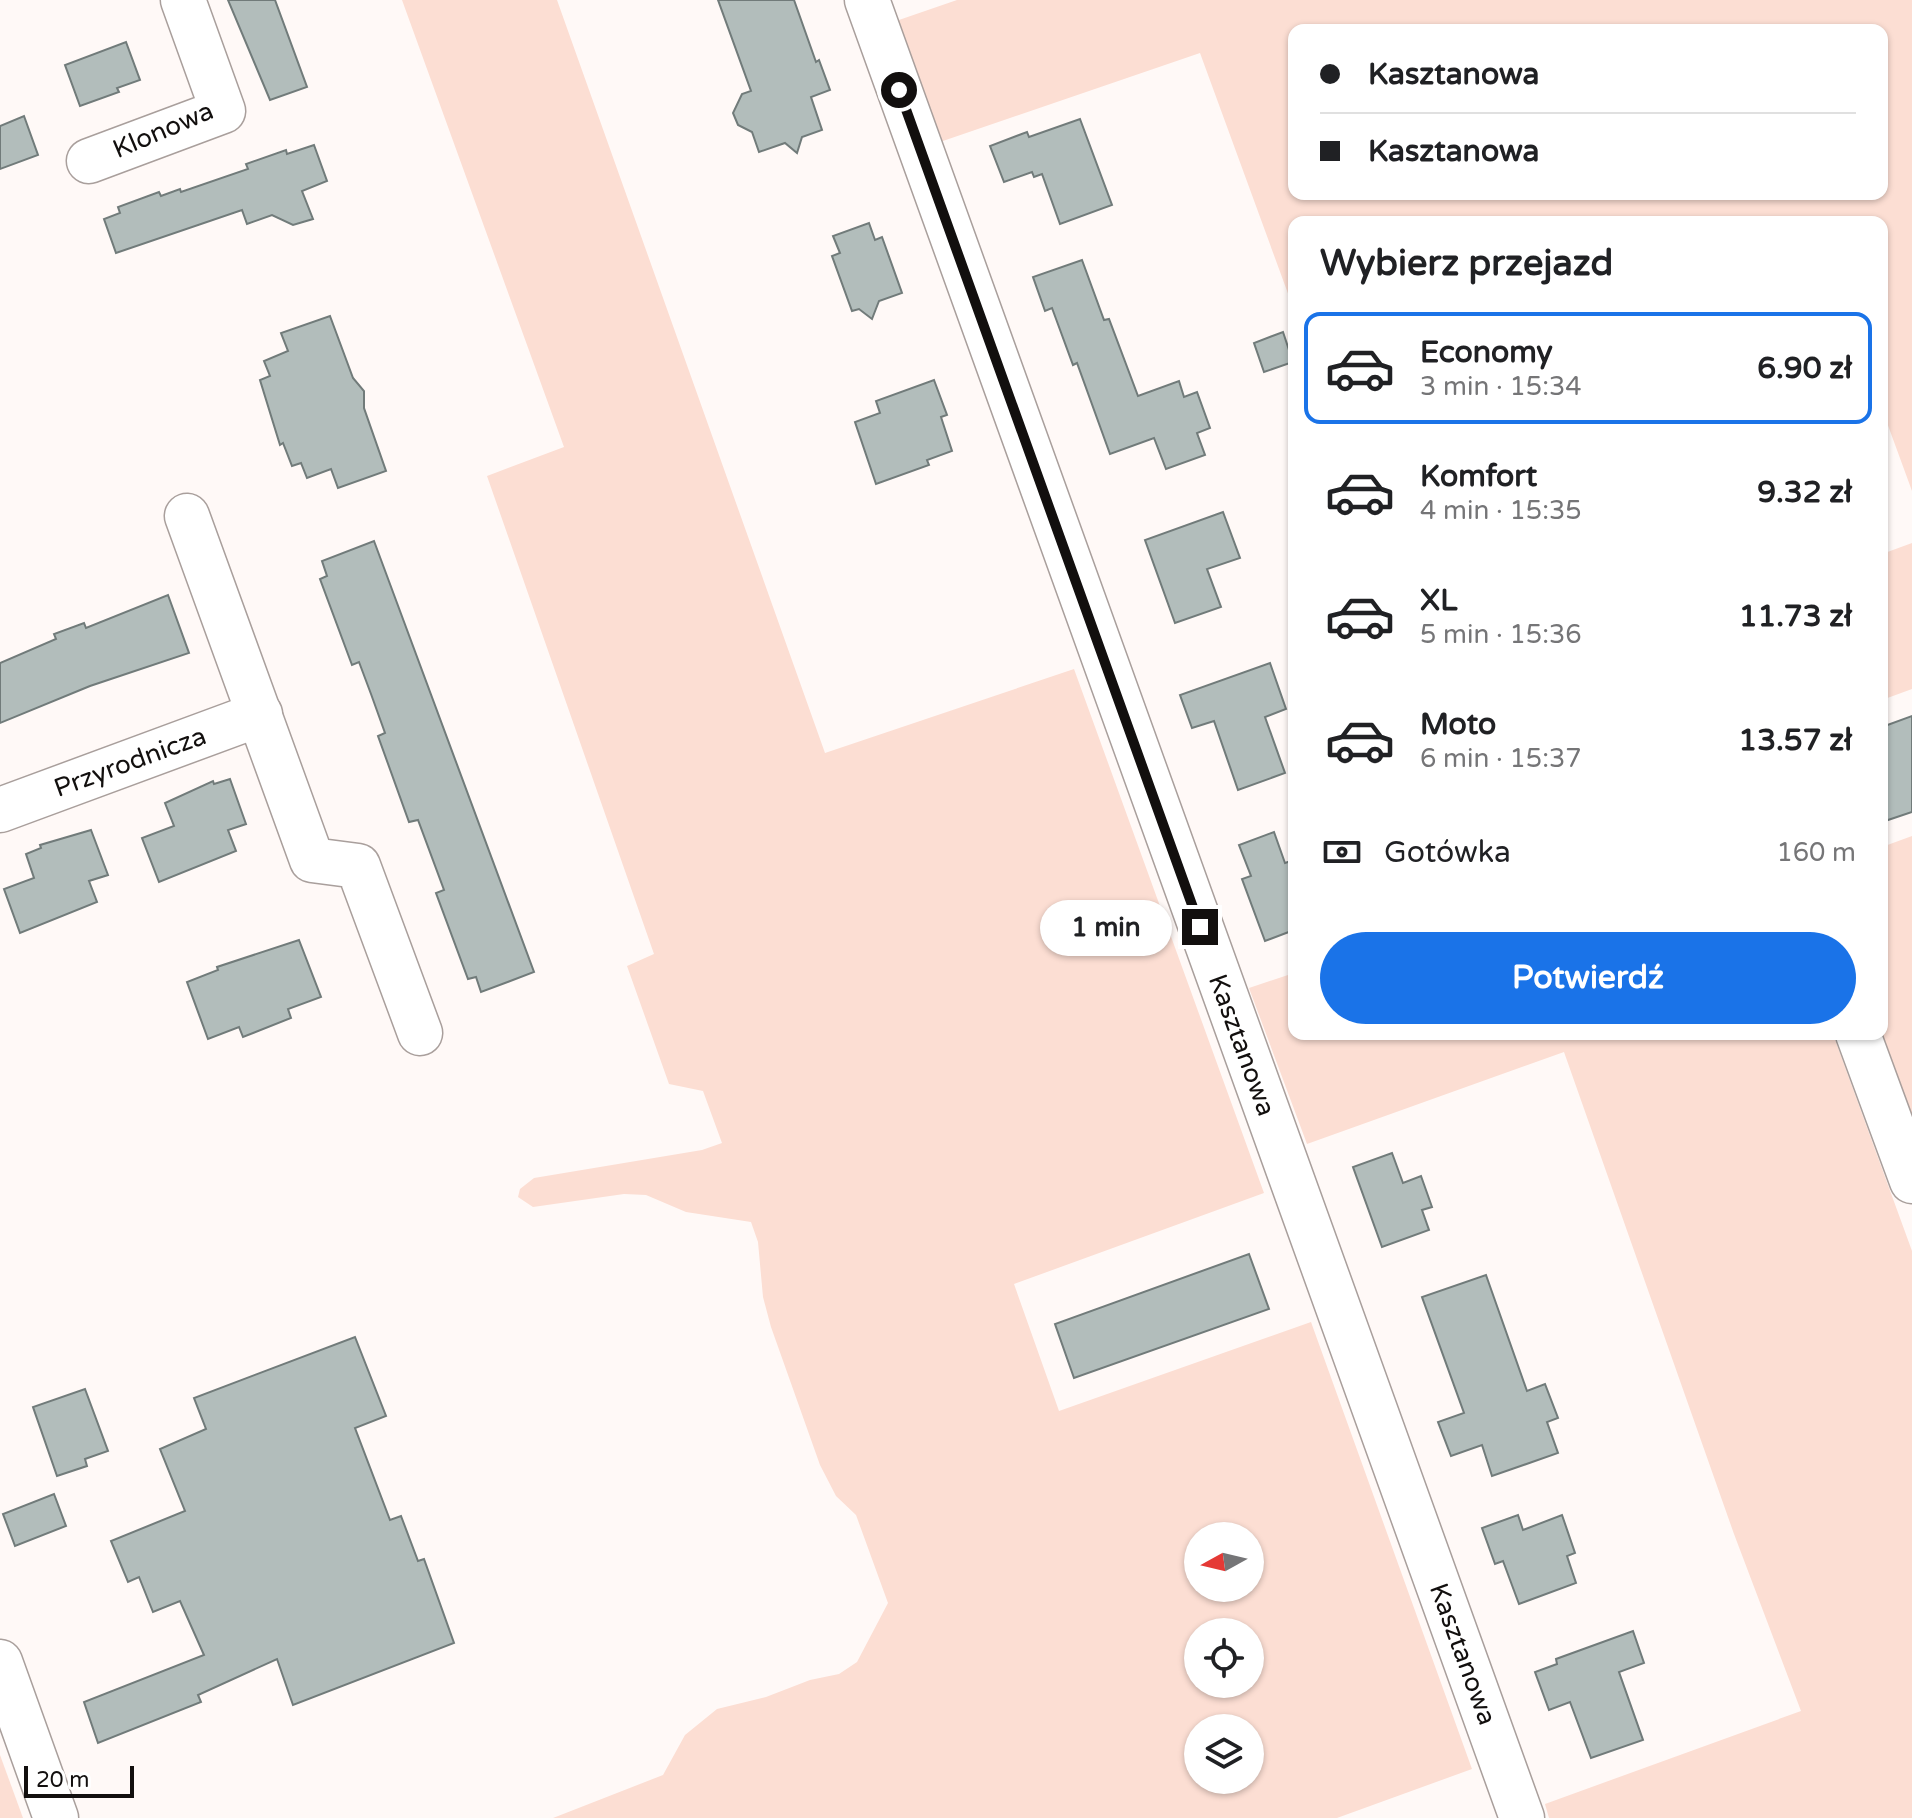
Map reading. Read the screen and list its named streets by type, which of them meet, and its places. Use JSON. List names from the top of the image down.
{
  "streets": {
    "street": ["Klonowa", "Przyrodnicza", "Kasztanowa"]
  },
  "scale_bar": "20 m",
  "north": "left",
  "page": {
    "banner": ["Kasztanowa", "Kasztanowa"],
    "heading": "Wybierz przejazd",
    "list": [
      {
        "name": "Economy",
        "note": "3 min · 15:34",
        "value": "6.90 zł"
      },
      {
        "name": "Komfort",
        "note": "4 min · 15:35",
        "value": "9.32 zł"
      },
      {
        "name": "XL",
        "note": "5 min · 15:36",
        "value": "11.73 zł"
      },
      {
        "name": "Moto",
        "note": "6 min · 15:37",
        "value": "13.57 zł"
      }
    ],
    "pay": ["Gotówka", "160 m"],
    "bubble": "1 min",
    "buttons": "Potwierdź",
    "scale": "20 m"
  }
}
